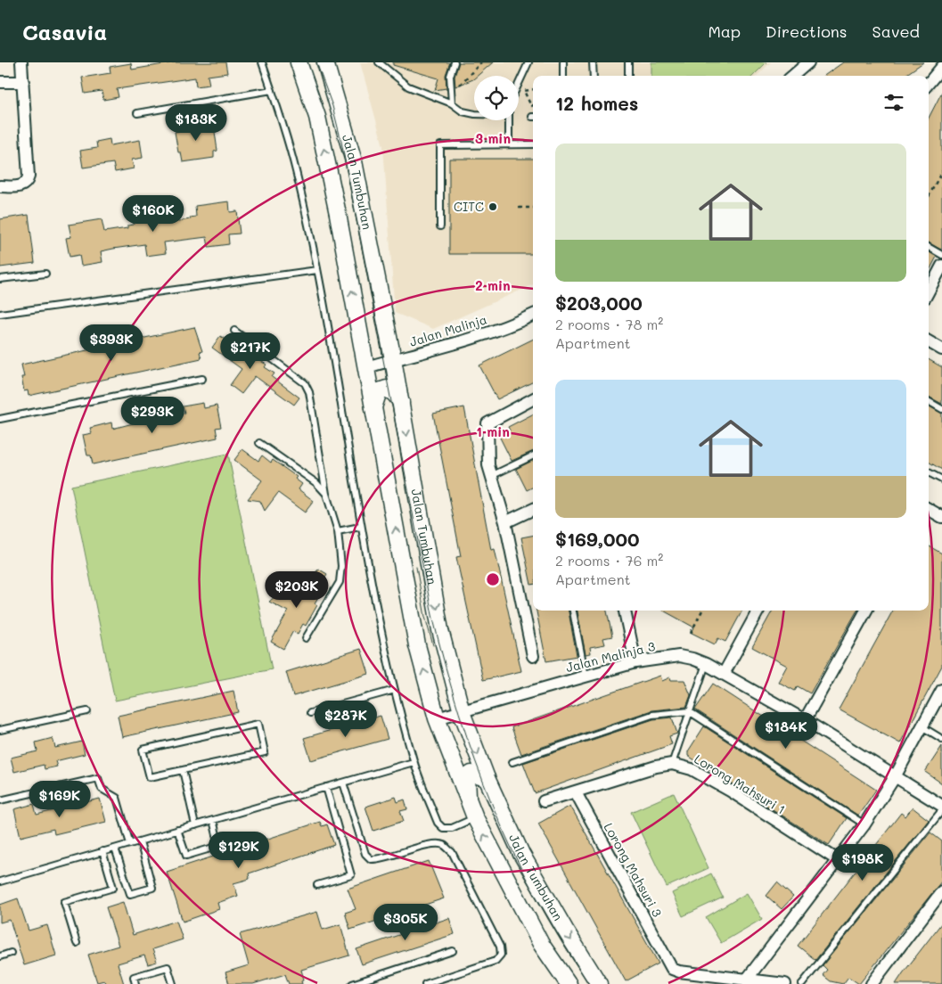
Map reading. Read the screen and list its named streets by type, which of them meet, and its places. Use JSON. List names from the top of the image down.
{
  "streets": {
    "main road": ["Jalan Tumbuhan"],
    "street": [
      "Jalan Malinja",
      "Jalan Malinja 3",
      "Lorong Mahsuri 1",
      "Lorong Mahsuri 3"
    ]
  },
  "crossings": [
    ["Jalan Tumbuhan", "Jalan Malinja"],
    ["Jalan Tumbuhan", "Jalan Malinja 3"],
    ["Lorong Mahsuri 1", "Lorong Mahsuri 3"]
  ],
  "places": ["CITC"],
  "page": {
    "header": "Casavia",
    "nav": ["Map", "Directions", "Saved"],
    "heading": "12 homes",
    "price": [
      "$183K",
      "$160K",
      "$393K",
      "$217K",
      "$293K",
      "$203K",
      "$287K",
      "$184K",
      "$169K",
      "$129K",
      "$198K",
      "$305K"
    ],
    "list": [
      {
        "name": "$203,000",
        "note": "2 rooms · 78 m² · Apartment"
      },
      {
        "name": "$169,000",
        "note": "2 rooms · 76 m² · Apartment"
      }
    ]
  },
  "rings": ["3 min", "2 min", "1 min"]
}
